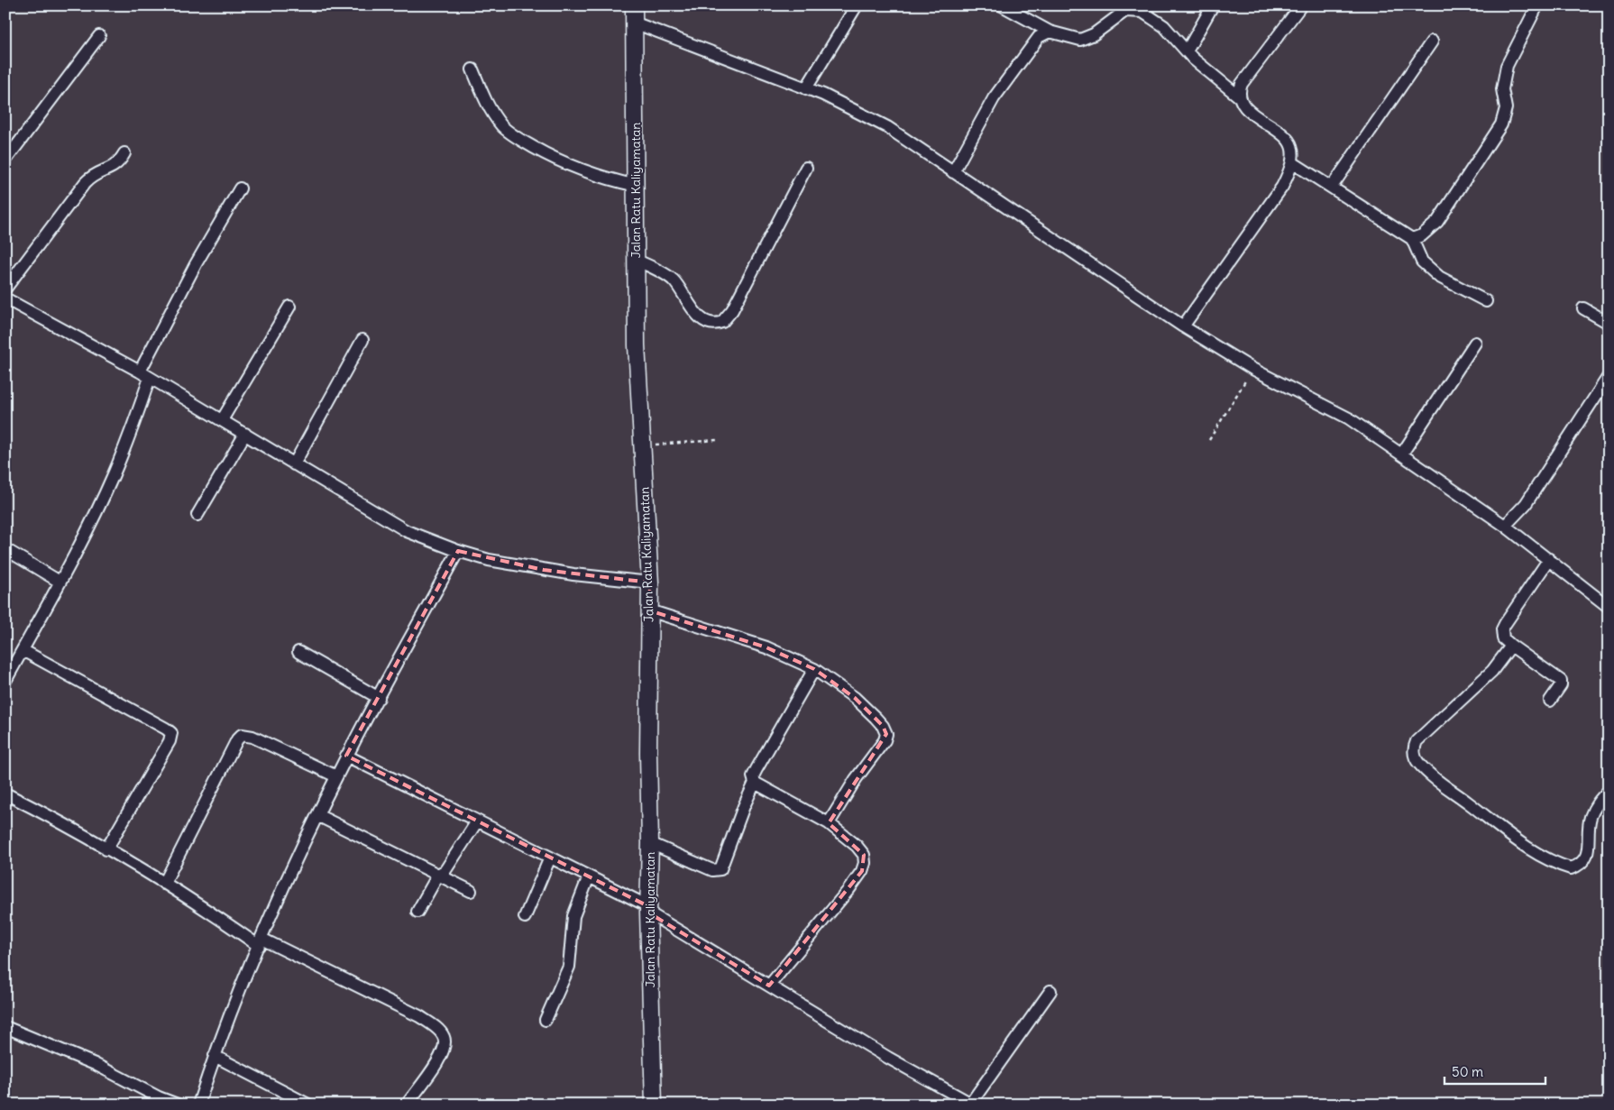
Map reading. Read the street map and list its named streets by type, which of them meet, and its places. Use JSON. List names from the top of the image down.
{
  "streets": {
    "main road": ["Jalan Ratu Kaliyamatan"]
  },
  "scale_bar": "50 m"
}
